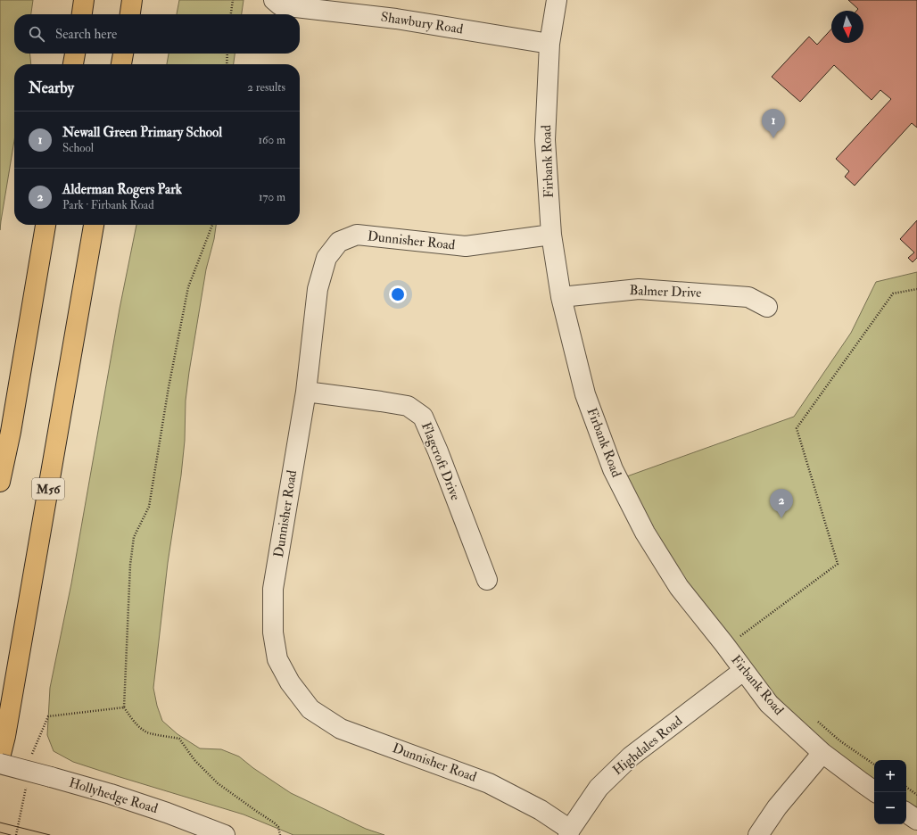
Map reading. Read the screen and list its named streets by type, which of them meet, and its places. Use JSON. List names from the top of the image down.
{
  "streets": {
    "highway": ["M56"],
    "street": [
      "Shawbury Road",
      "Firbank Road",
      "Dunnisher Road",
      "Balmer Drive",
      "Flagcroft Drive",
      "Highdales Road",
      "Hollyhedge Road"
    ]
  },
  "crossings": [
    ["Shawbury Road", "Firbank Road"],
    ["Firbank Road", "Dunnisher Road"],
    ["Firbank Road", "Balmer Drive"],
    ["Firbank Road", "Highdales Road"],
    ["Dunnisher Road", "Flagcroft Drive"],
    ["Dunnisher Road", "Highdales Road"]
  ],
  "north": "bottom",
  "page": {
    "search": "Search here",
    "heading": ["Nearby", "2 results"],
    "pins": ["1", "2"],
    "list": [
      {
        "mark": "1",
        "name": "Newall Green Primary School",
        "note": "School",
        "value": "160 m"
      },
      {
        "mark": "2",
        "name": "Alderman Rogers Park",
        "note": "Park · Firbank Road",
        "value": "170 m"
      }
    ],
    "map_buttons": ["+", "−"]
  }
}
